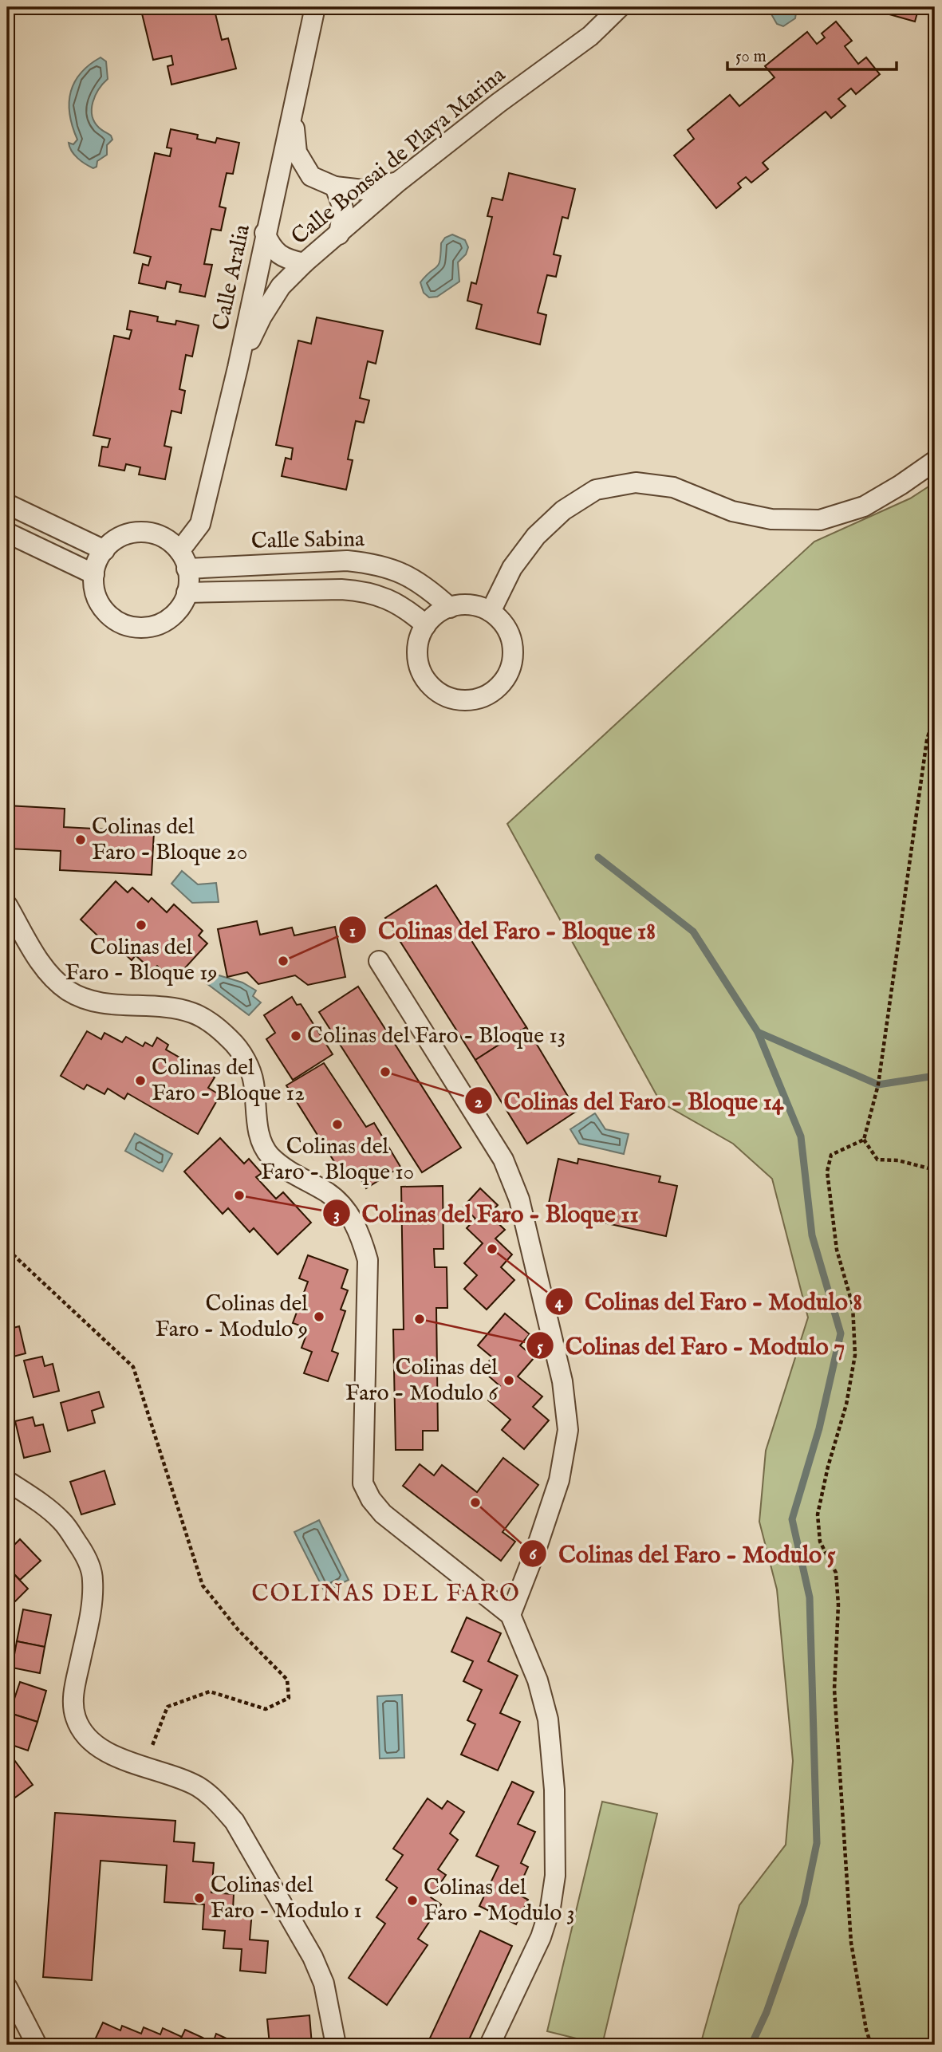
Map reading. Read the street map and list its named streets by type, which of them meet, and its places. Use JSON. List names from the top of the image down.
{
  "streets": {
    "street": ["Calle Bonsai de Playa Marina", "Calle Aralia", "Calle Sabina"]
  },
  "crossings": [
    ["Calle Bonsai de Playa Marina", "Calle Aralia"],
    ["Calle Aralia", "Calle Sabina"]
  ],
  "districts": ["COLINAS DEL FARO"],
  "places": [
    "Colinas del Faro - Bloque 20",
    "Colinas del Faro - Bloque 19",
    "Colinas del Faro - Bloque 18",
    "Colinas del Faro - Bloque 13",
    "Colinas del Faro - Bloque 14",
    "Colinas del Faro - Bloque 12",
    "Colinas del Faro - Bloque 10",
    "Colinas del Faro - Bloque 11",
    "Colinas del Faro - Modulo 8",
    "Colinas del Faro - Modulo 9",
    "Colinas del Faro - Modulo 7",
    "Colinas del Faro - Modulo 6",
    "Colinas del Faro - Modulo 5",
    "Colinas del Faro - Modulo 1",
    "Colinas del Faro - Modulo 3"
  ],
  "scale_bar": "50 m"
}
